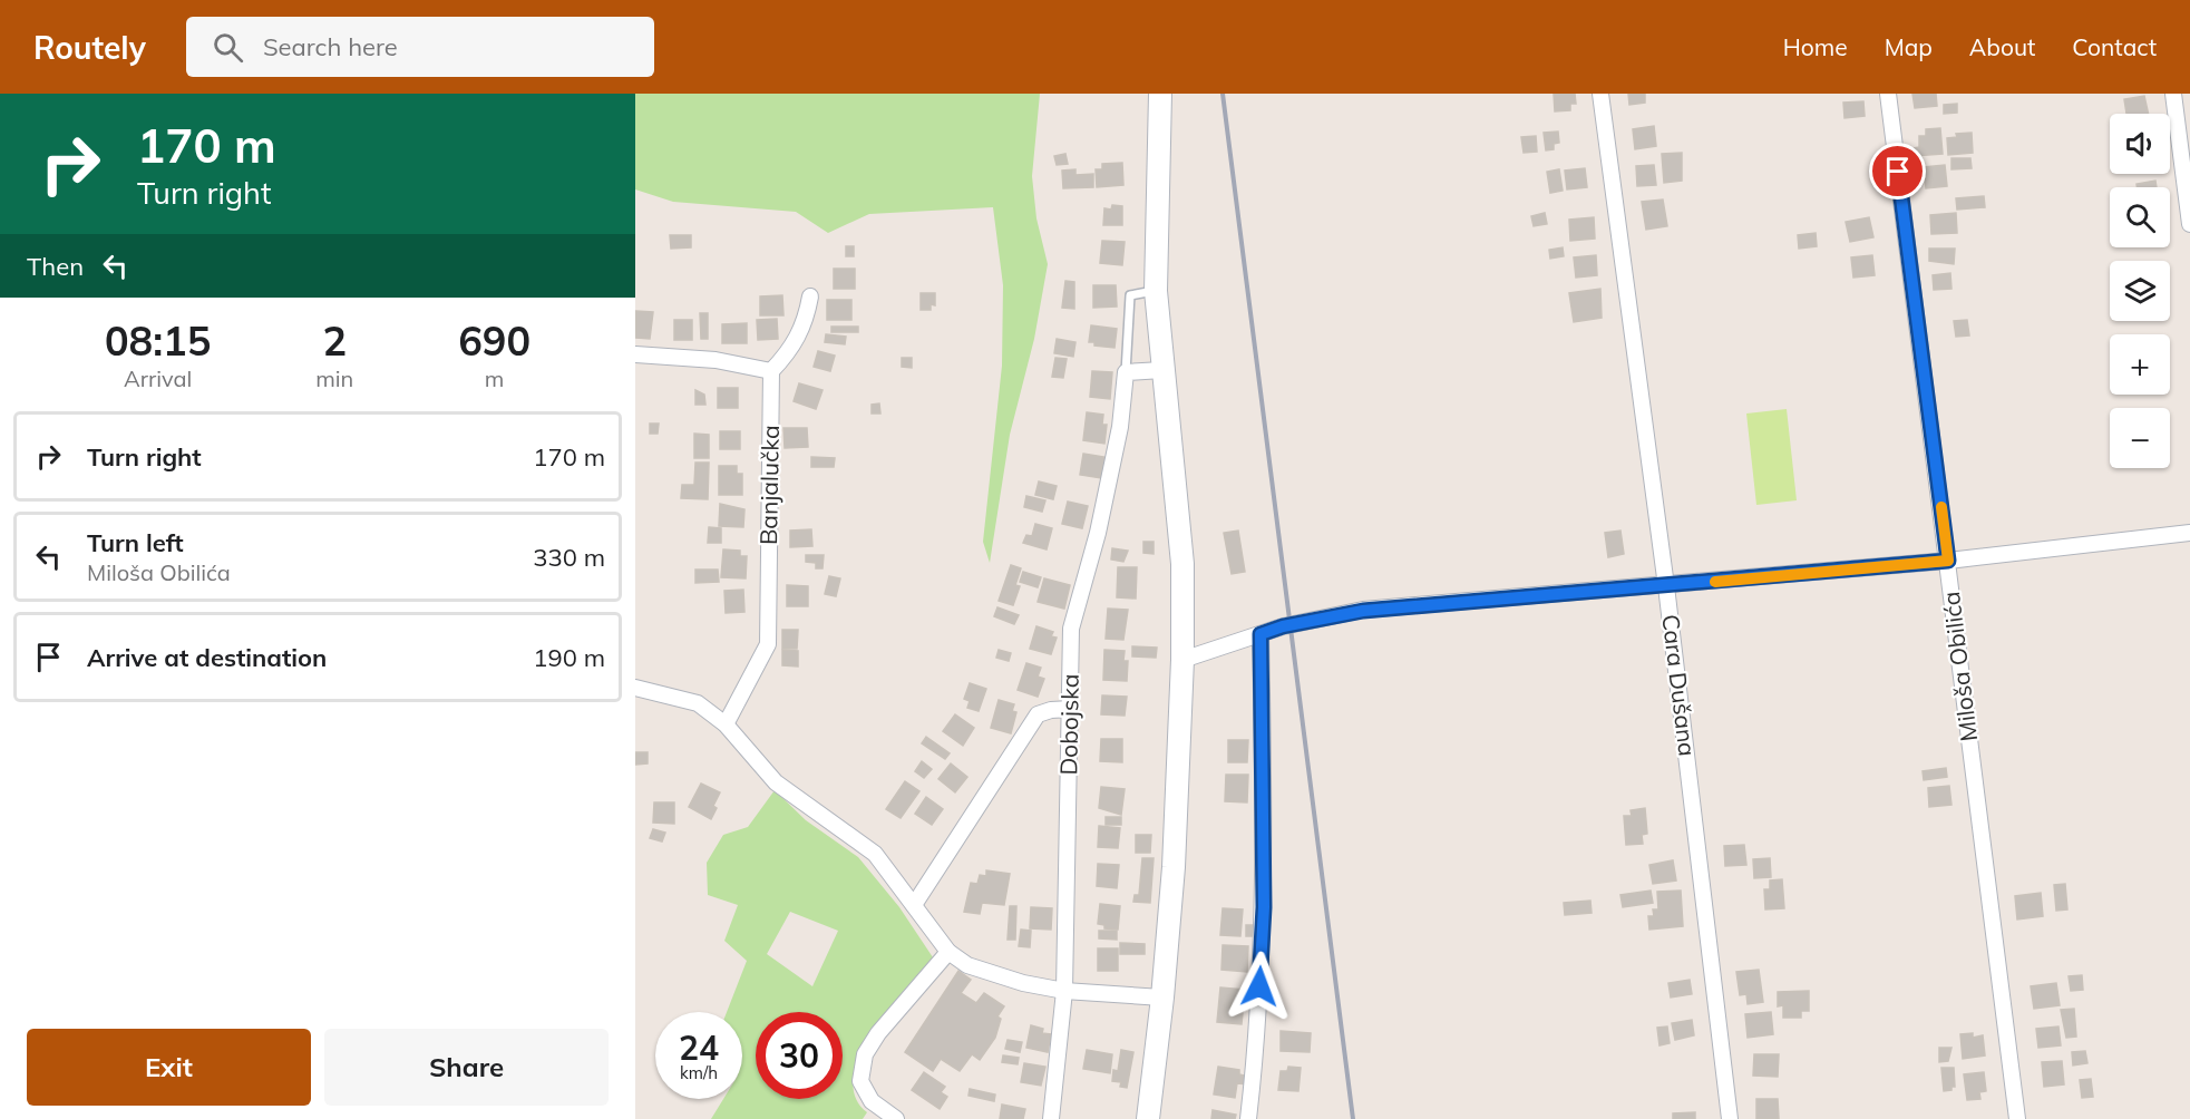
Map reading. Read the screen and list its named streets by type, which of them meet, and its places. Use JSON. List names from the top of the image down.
{
  "streets": {
    "street": [
      "Banjalučka",
      "Miloša Obilića",
      "Cara Dušana",
      "Dobojska"
    ]
  },
  "page": {
    "header": "Routely",
    "search": "Search here",
    "nav": [
      "Home",
      "Map",
      "About",
      "Contact"
    ],
    "turn": ["170 m", "Turn right"],
    "map_buttons": ["+", "−"],
    "then": "Then",
    "eta": [
      "08:15",
      "Arrival",
      "2",
      "min",
      "690",
      "m"
    ],
    "list": [
      {
        "name": "Turn right",
        "value": "170 m"
      },
      {
        "name": "Turn left",
        "note": "Miloša Obilića",
        "value": "330 m"
      },
      {
        "name": "Arrive at destination",
        "value": "190 m"
      }
    ],
    "speed": "24 km/h",
    "limit": "30",
    "buttons": ["Exit", "Share"]
  }
}
